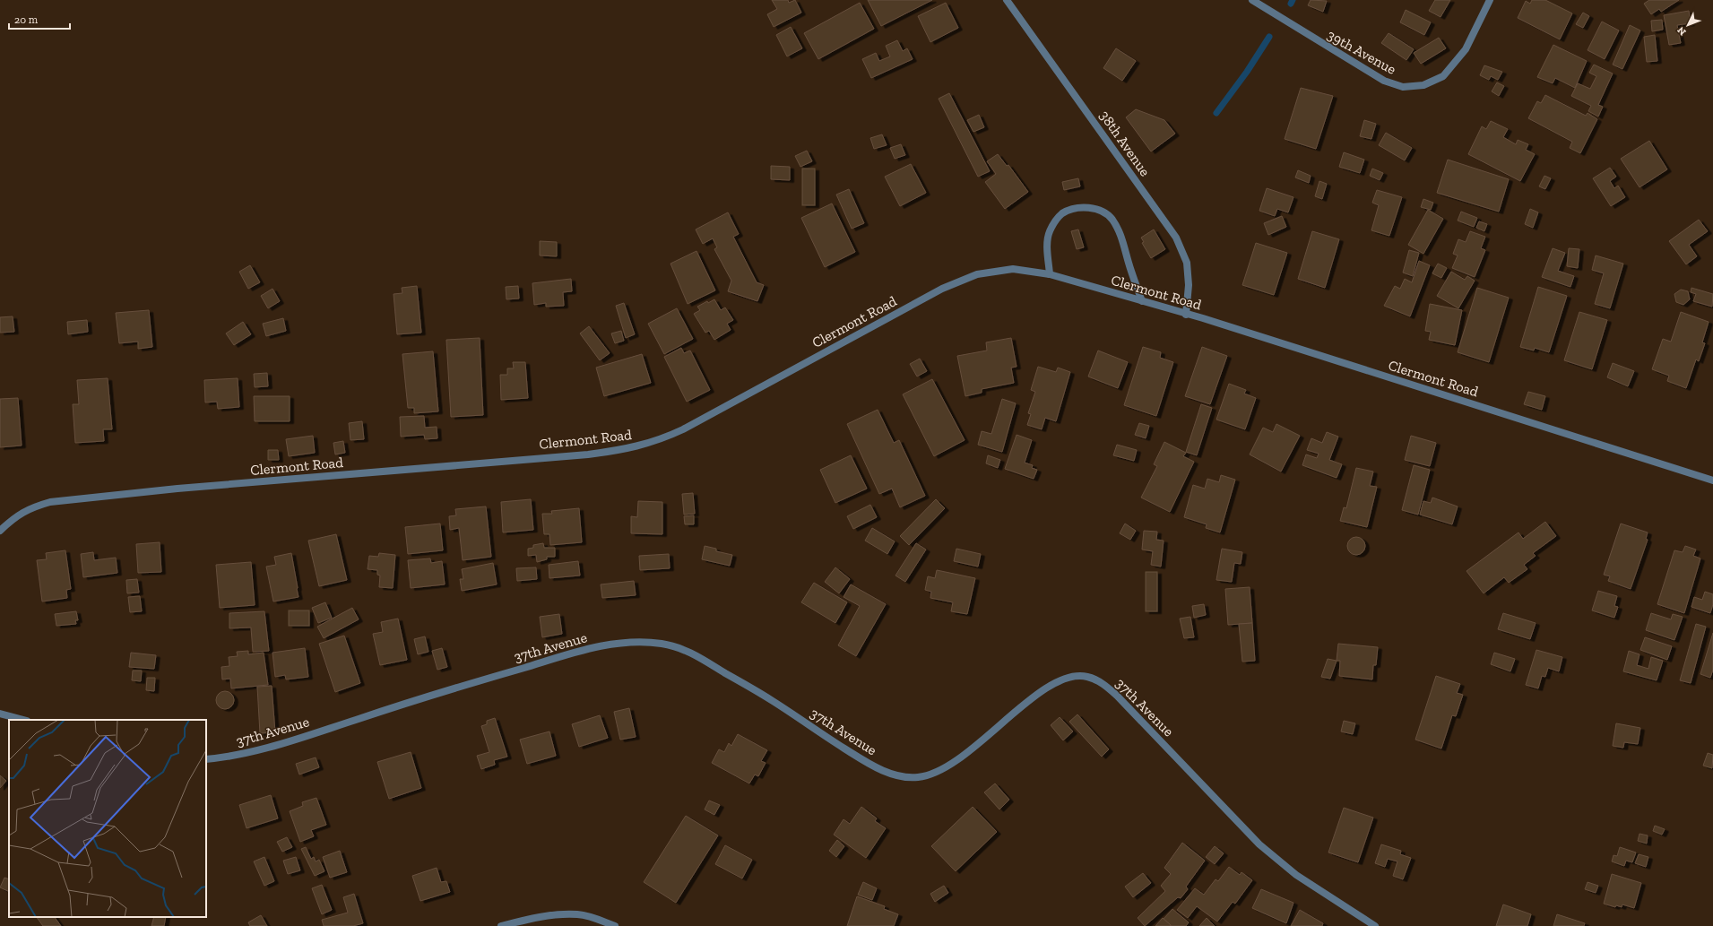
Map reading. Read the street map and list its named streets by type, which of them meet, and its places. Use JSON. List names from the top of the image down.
{
  "streets": {
    "street": [
      "39th Avenue",
      "38th Avenue",
      "Clermont Road",
      "37th Avenue"
    ]
  },
  "crossings": [
    ["38th Avenue", "Clermont Road"]
  ],
  "scale_bar": "20 m",
  "north": "bottom left"
}
